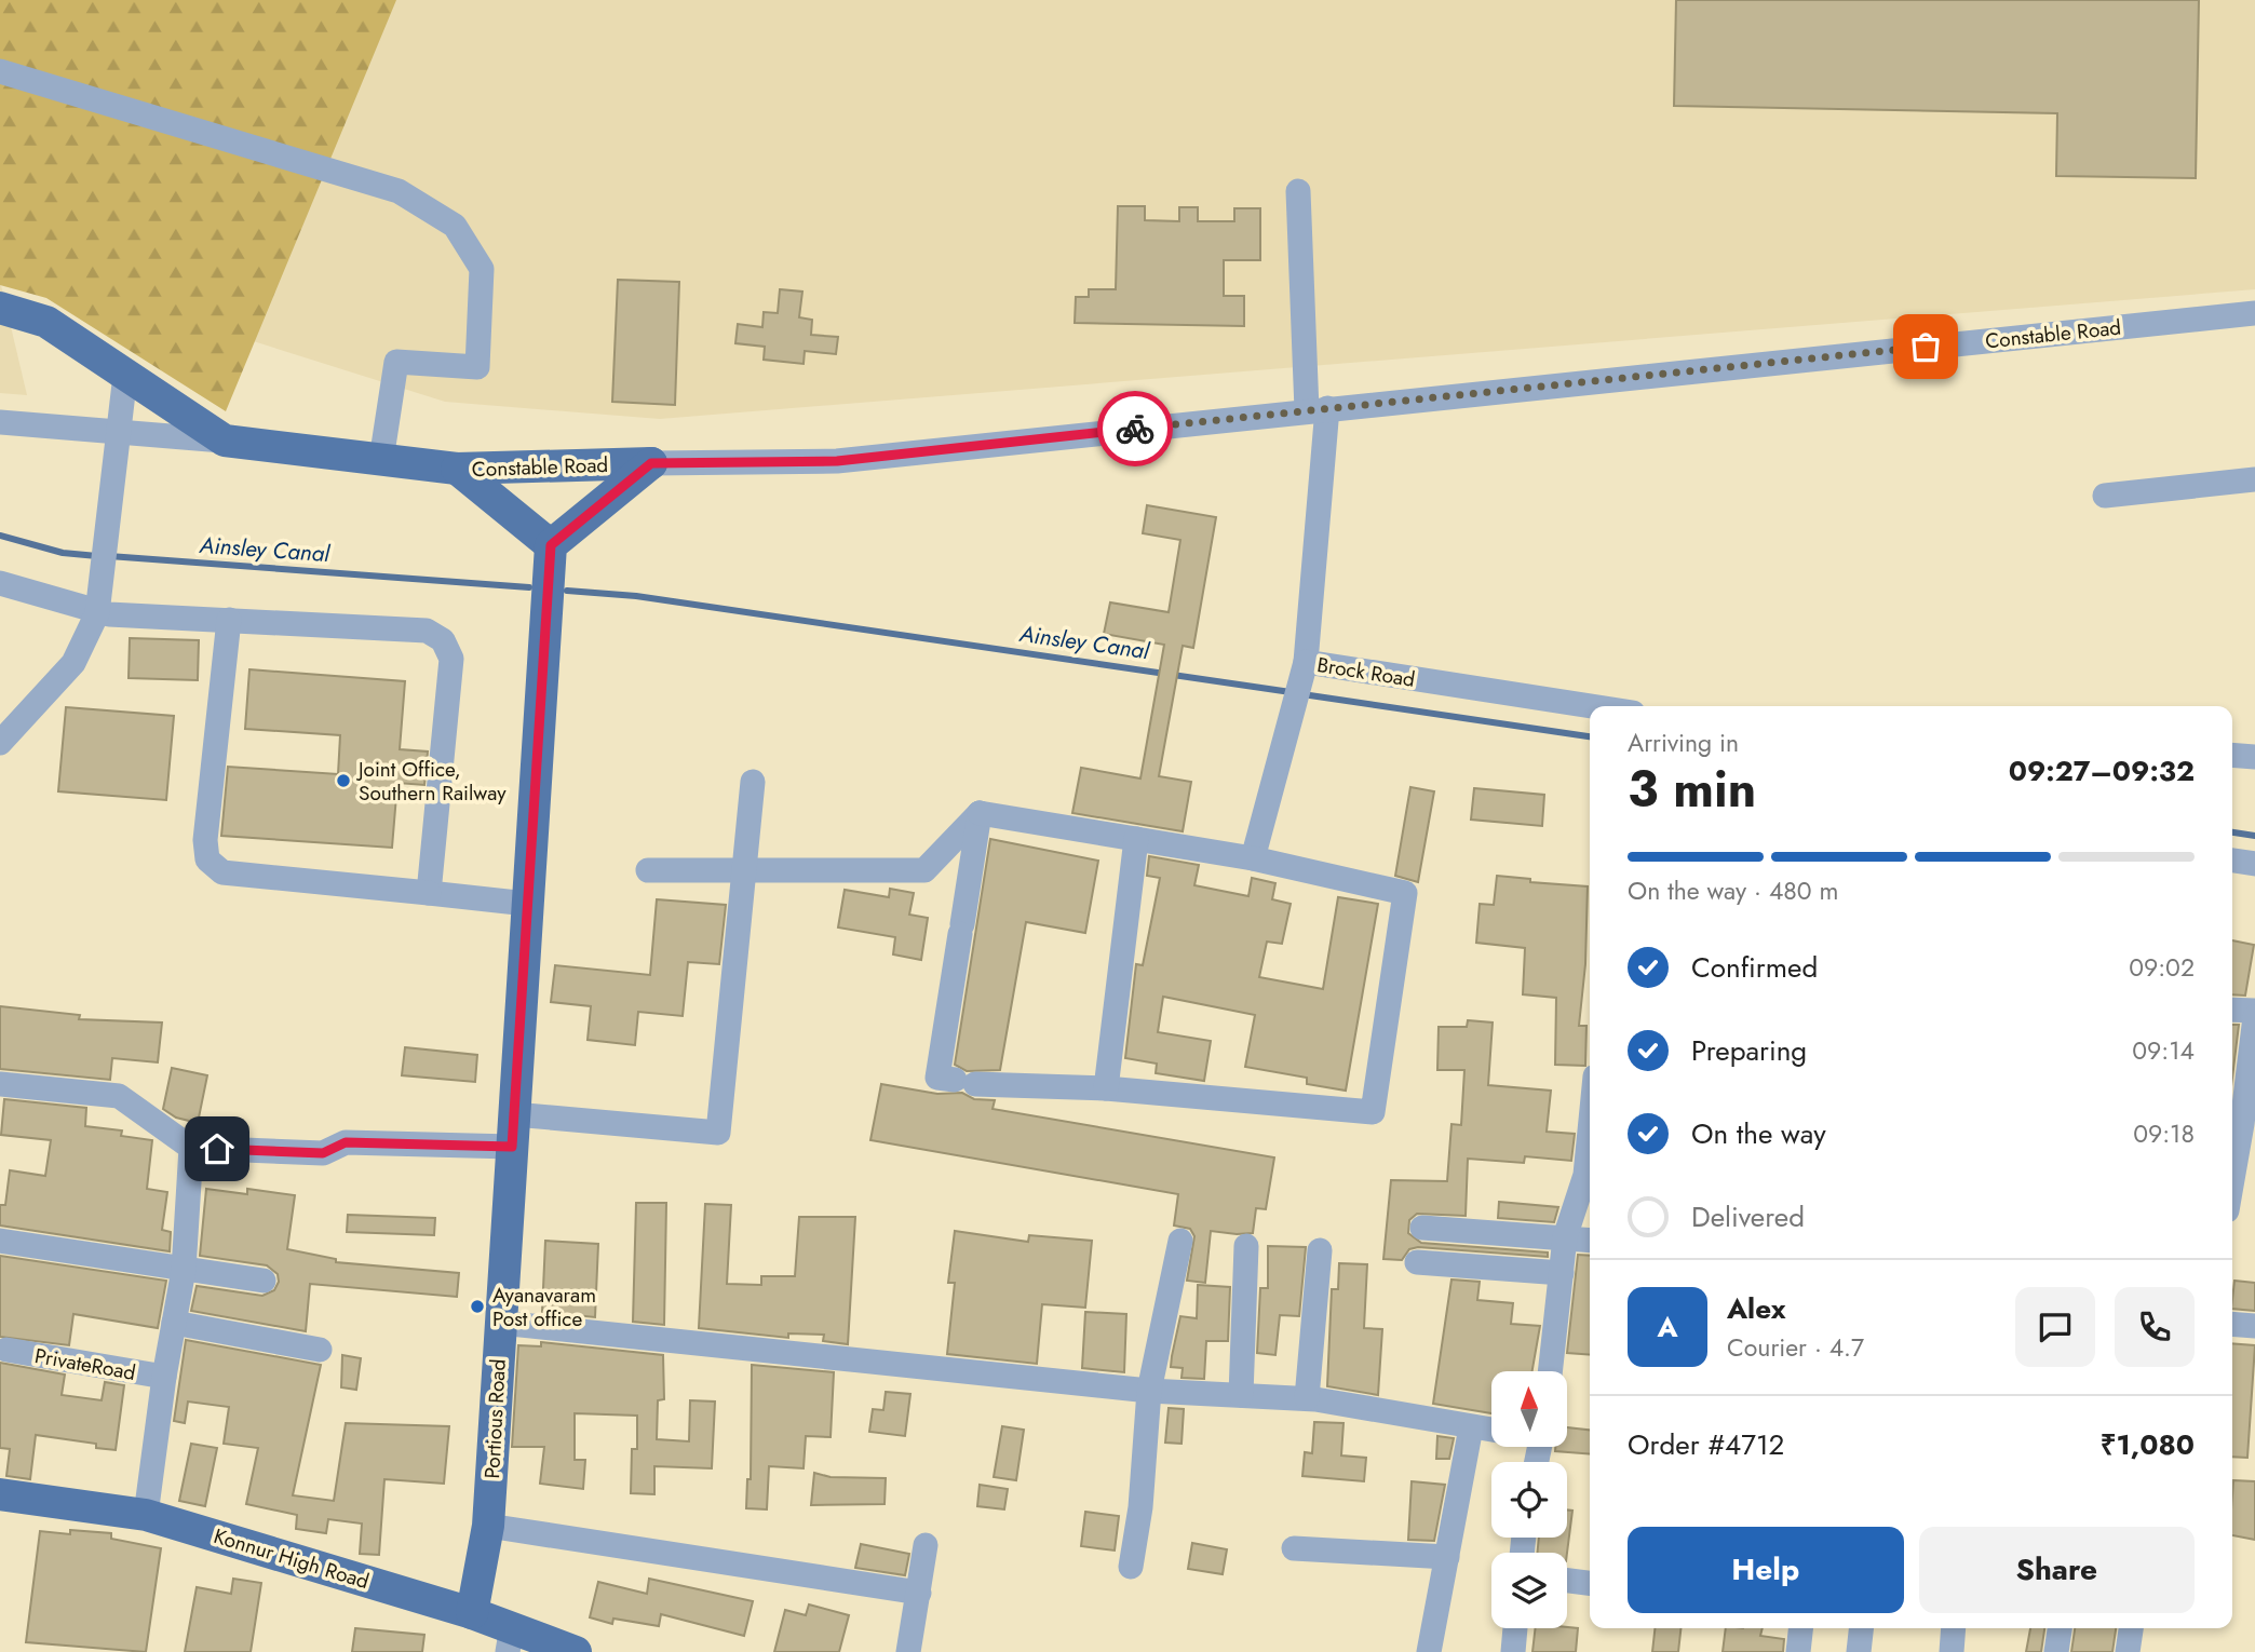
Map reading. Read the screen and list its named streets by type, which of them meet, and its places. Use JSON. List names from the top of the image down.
{
  "streets": {
    "main road": ["Constable Road", "Portious Road", "Konnur High Road"],
    "street": ["Brock Road", "PrivateRoad"]
  },
  "crossings": [
    ["Constable Road", "Brock Road"],
    ["Portious Road", "Konnur High Road"]
  ],
  "water": ["Ainsley Canal"],
  "places": ["Joint Office, Southern Railway", "Ayanavaram Post office"],
  "north": "top",
  "page": {
    "heading": ["3 min", "Arriving in", "09:27–09:32"],
    "panel": [
      "Alex",
      "Courier · 4.7",
      "Order #4712",
      "₹1,080"
    ],
    "bar": "On the way · 480 m",
    "list": [
      ["Confirmed", "09:02"],
      ["Preparing", "09:14"],
      ["On the way", "09:18"],
      "Delivered"
    ],
    "round": "A",
    "buttons": ["Help", "Share"]
  }
}
